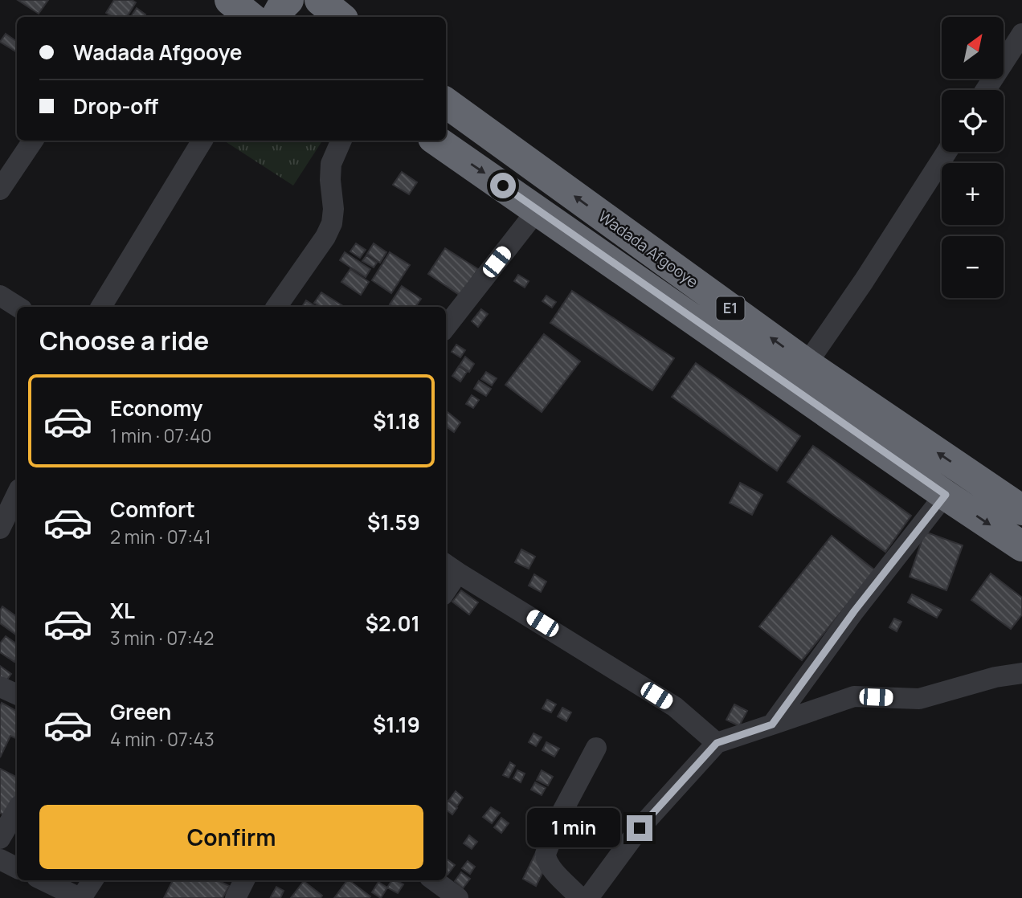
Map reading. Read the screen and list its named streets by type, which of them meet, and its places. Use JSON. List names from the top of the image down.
{
  "streets": {
    "highway": ["Wadada Afgooye", "E1"]
  },
  "north": "top right",
  "page": {
    "map_buttons": ["+", "−"],
    "banner": ["Wadada Afgooye", "Drop-off"],
    "heading": "Choose a ride",
    "list": [
      {
        "name": "Economy",
        "note": "1 min · 07:40",
        "value": "$1.18"
      },
      {
        "name": "Comfort",
        "note": "2 min · 07:41",
        "value": "$1.59"
      },
      {
        "name": "XL",
        "note": "3 min · 07:42",
        "value": "$2.01"
      },
      {
        "name": "Green",
        "note": "4 min · 07:43",
        "value": "$1.19"
      }
    ],
    "buttons": "Confirm",
    "bubble": "1 min"
  }
}
